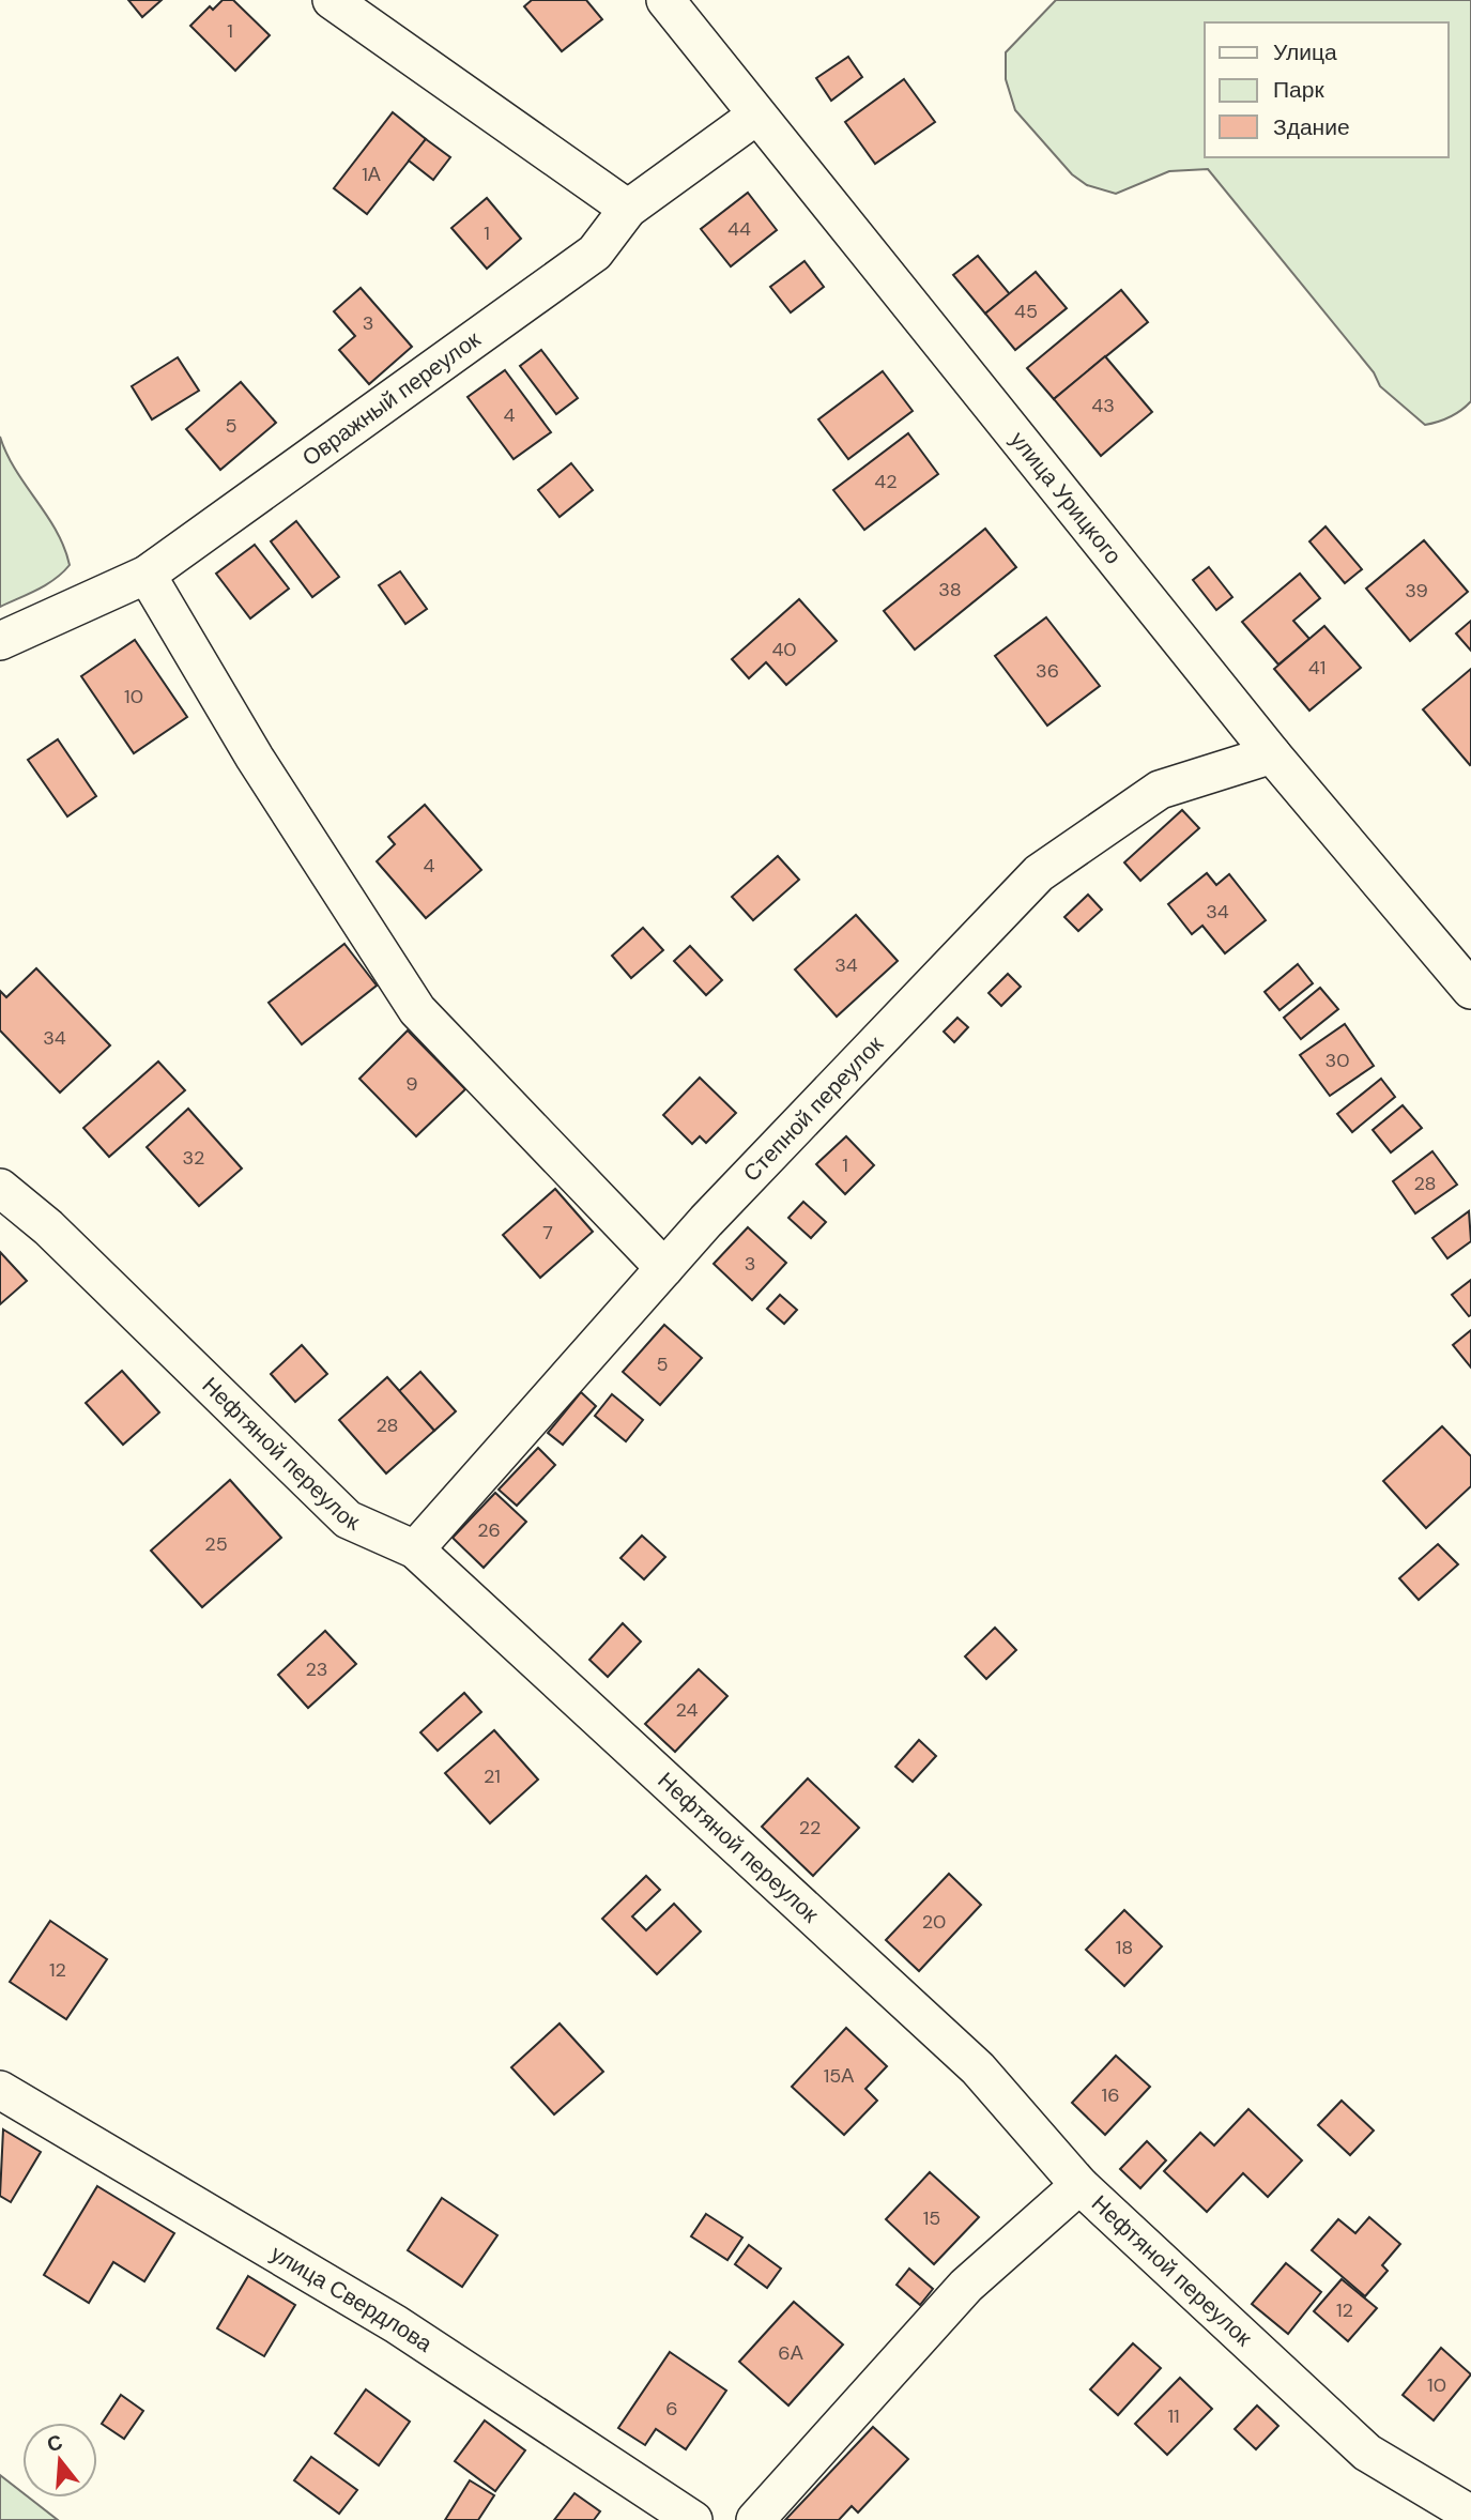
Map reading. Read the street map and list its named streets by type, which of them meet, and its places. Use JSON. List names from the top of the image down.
{
  "streets": {
    "street": [
      "Овражный переулок",
      "улица Урицкого",
      "Степной переулок",
      "Нефтяной переулок",
      "улица Свердлова"
    ]
  },
  "crossings": [
    ["Овражный переулок", "улица Урицкого"],
    ["улица Урицкого", "Степной переулок"],
    ["Степной переулок", "Нефтяной переулок"]
  ],
  "house_numbers": [
    "1",
    "1А",
    "44",
    "1",
    "45",
    "3",
    "43",
    "4",
    "5",
    "42",
    "38",
    "39",
    "40",
    "41",
    "36",
    "10",
    "4",
    "34",
    "34",
    "34",
    "30",
    "9",
    "32",
    "1",
    "28",
    "7",
    "3",
    "5",
    "28",
    "26",
    "25",
    "23",
    "24",
    "21",
    "22",
    "20",
    "18",
    "12",
    "15А",
    "16",
    "15",
    "12",
    "6А",
    "10",
    "6",
    "11"
  ],
  "legend": ["Улица", "Парк", "Здание"],
  "north": "top"
}
